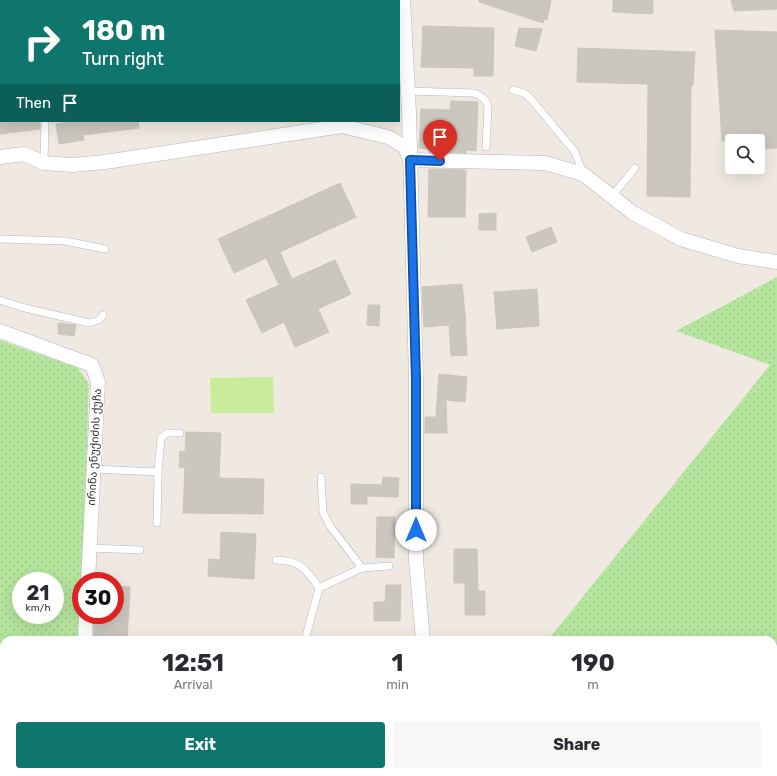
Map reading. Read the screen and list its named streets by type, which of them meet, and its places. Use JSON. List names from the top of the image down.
{
  "streets": {
    "street": ["ირინა ენუქიძის ქუჩა"]
  },
  "page": {
    "turn": ["180 m", "Turn right"],
    "then": "Then",
    "speed": "21 km/h",
    "limit": "30",
    "eta": [
      "12:51",
      "Arrival",
      "1",
      "min",
      "190",
      "m"
    ],
    "buttons": ["Exit", "Share"]
  }
}
